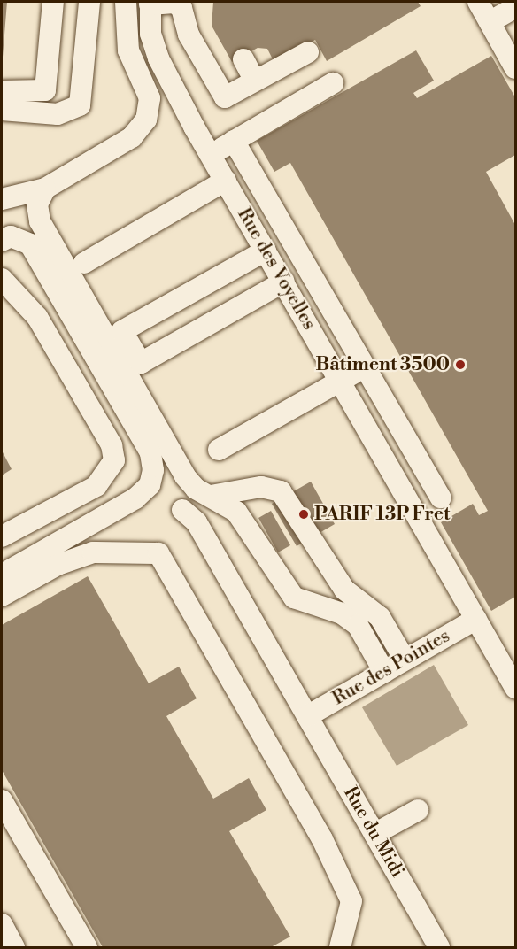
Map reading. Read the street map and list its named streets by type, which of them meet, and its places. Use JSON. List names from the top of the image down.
{
  "streets": {
    "lane": ["Rue des Voyelles", "Rue des Pointes", "Rue du Midi"]
  },
  "crossings": [
    ["Rue des Voyelles", "Rue des Pointes"],
    ["Rue des Pointes", "Rue du Midi"]
  ],
  "places": ["Bâtiment 3500", "PARIF 13P Fret"]
}
